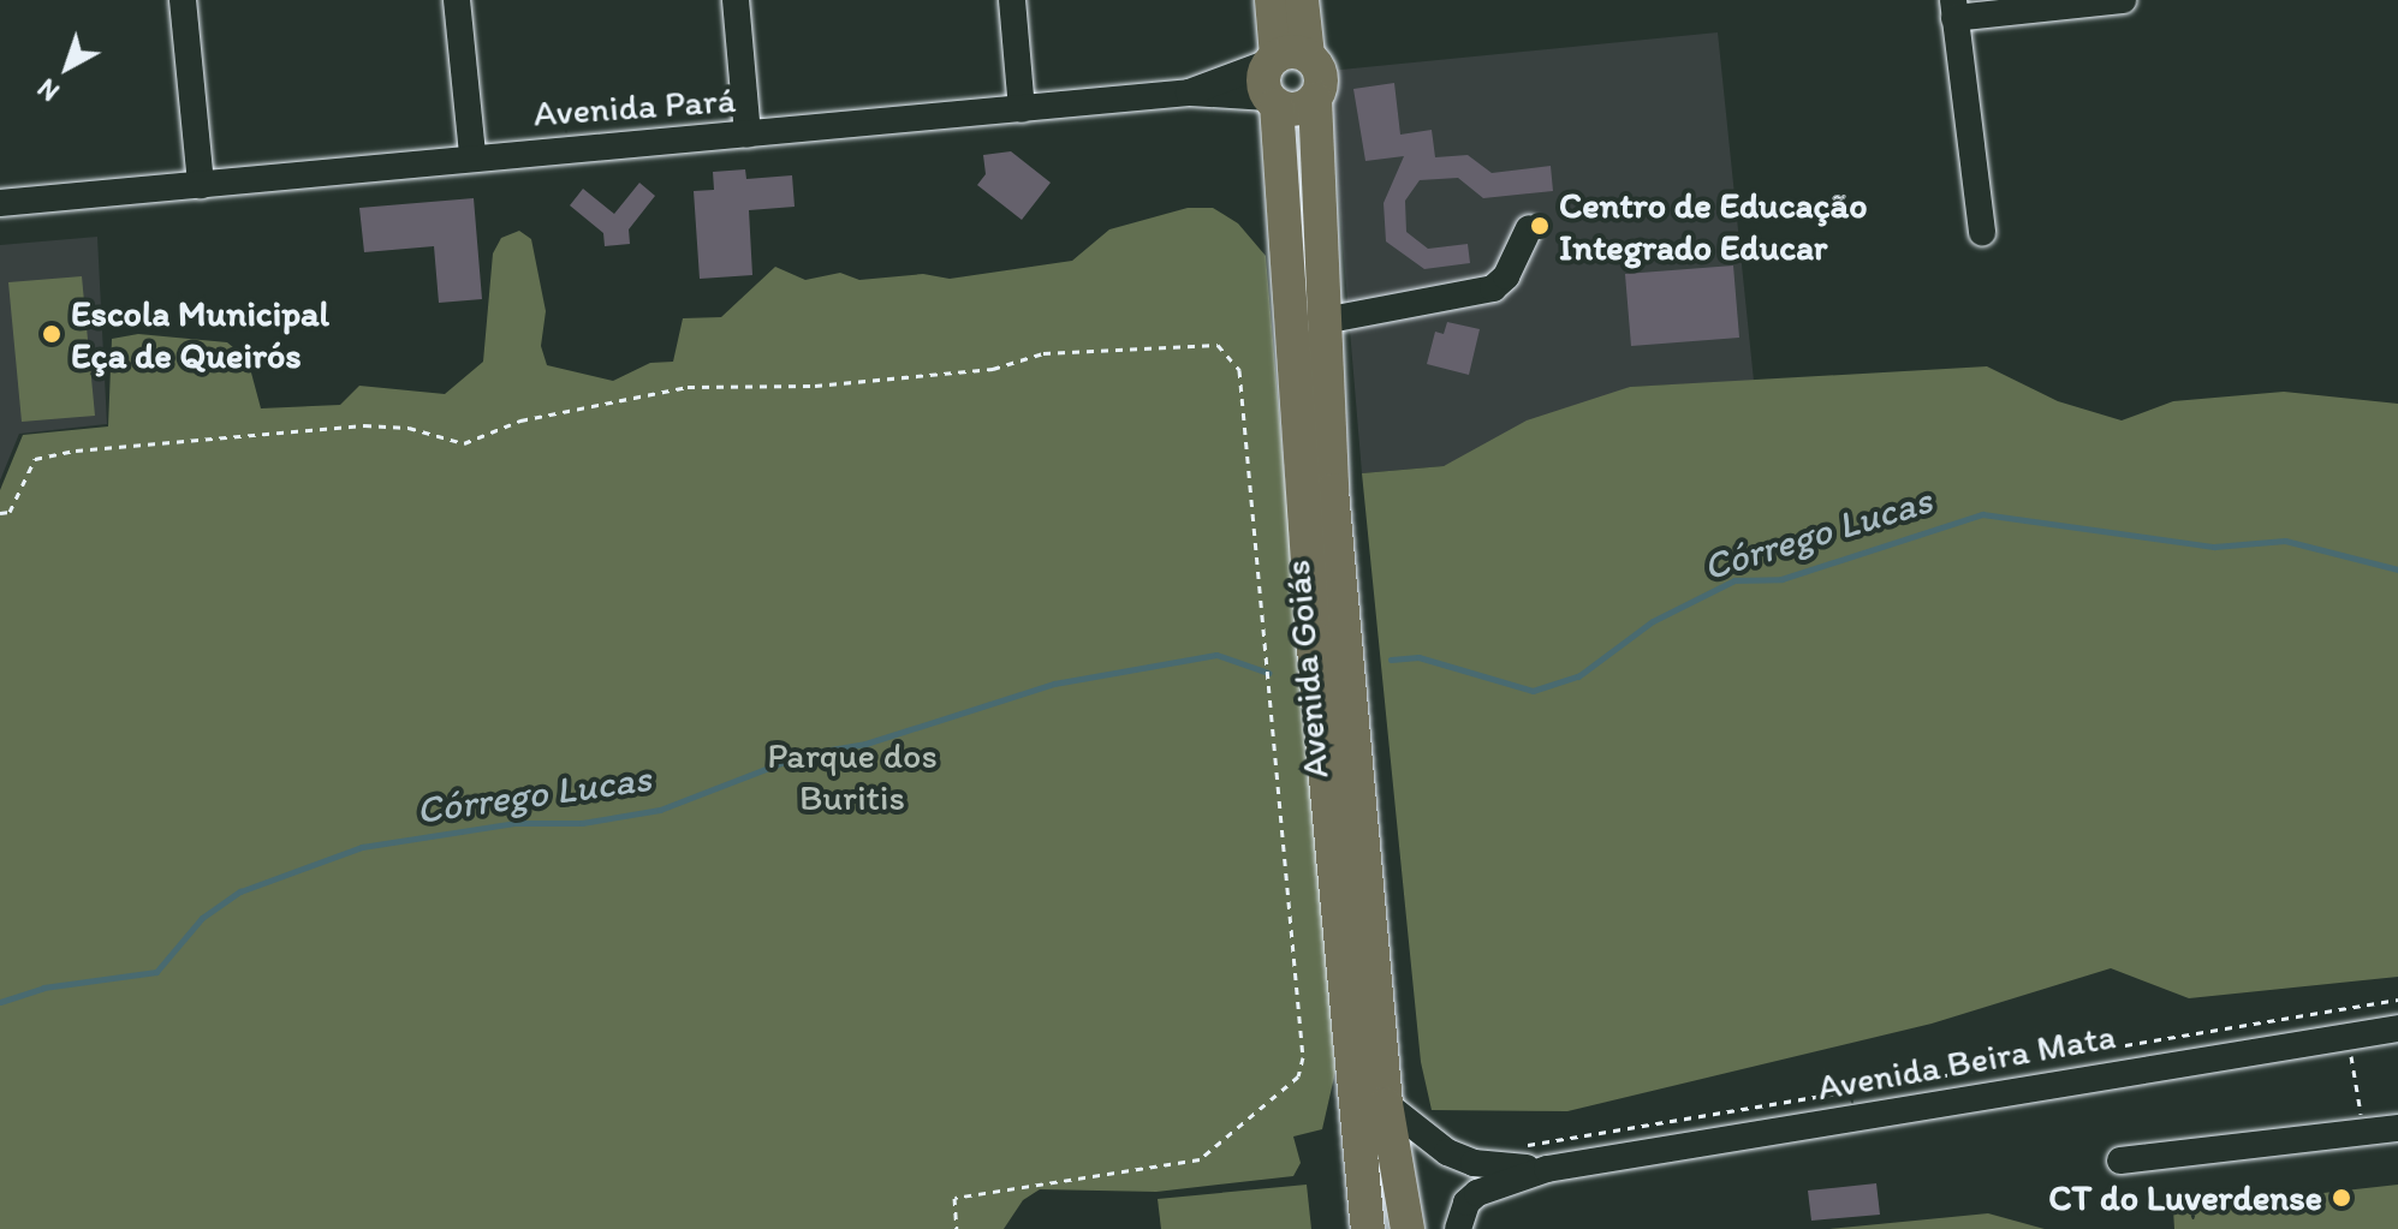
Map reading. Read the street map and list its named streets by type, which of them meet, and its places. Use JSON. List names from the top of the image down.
{
  "streets": {
    "main road": ["Avenida Goiás"],
    "street": ["Avenida Pará", "Avenida Beira Mata"]
  },
  "crossings": [
    ["Avenida Pará", "Avenida Goiás"],
    ["Avenida Goiás", "Avenida Beira Mata"]
  ],
  "water": ["Córrego Lucas"],
  "parks": ["Parque dos Buritis"],
  "places": ["Centro de Educação Integrado Educar", "Escola Municipal Eça de Queirós", "CT do Luverdense"],
  "north": "bottom left"
}
